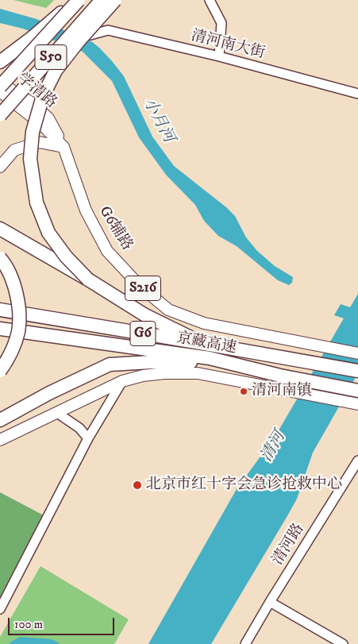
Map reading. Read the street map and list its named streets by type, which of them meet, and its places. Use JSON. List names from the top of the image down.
{
  "streets": {
    "highway": ["S50", "G6", "京藏高速"],
    "main road": ["学清路", "G6辅路", "S216"],
    "street": ["清河南大街", "清河路"]
  },
  "crossings": [
    ["学清路", "G6辅路"]
  ],
  "water": ["小月河", "清河"],
  "places": ["清河南镇", "北京市红十字会急诊抢救中心"],
  "scale_bar": "100 m"
}
